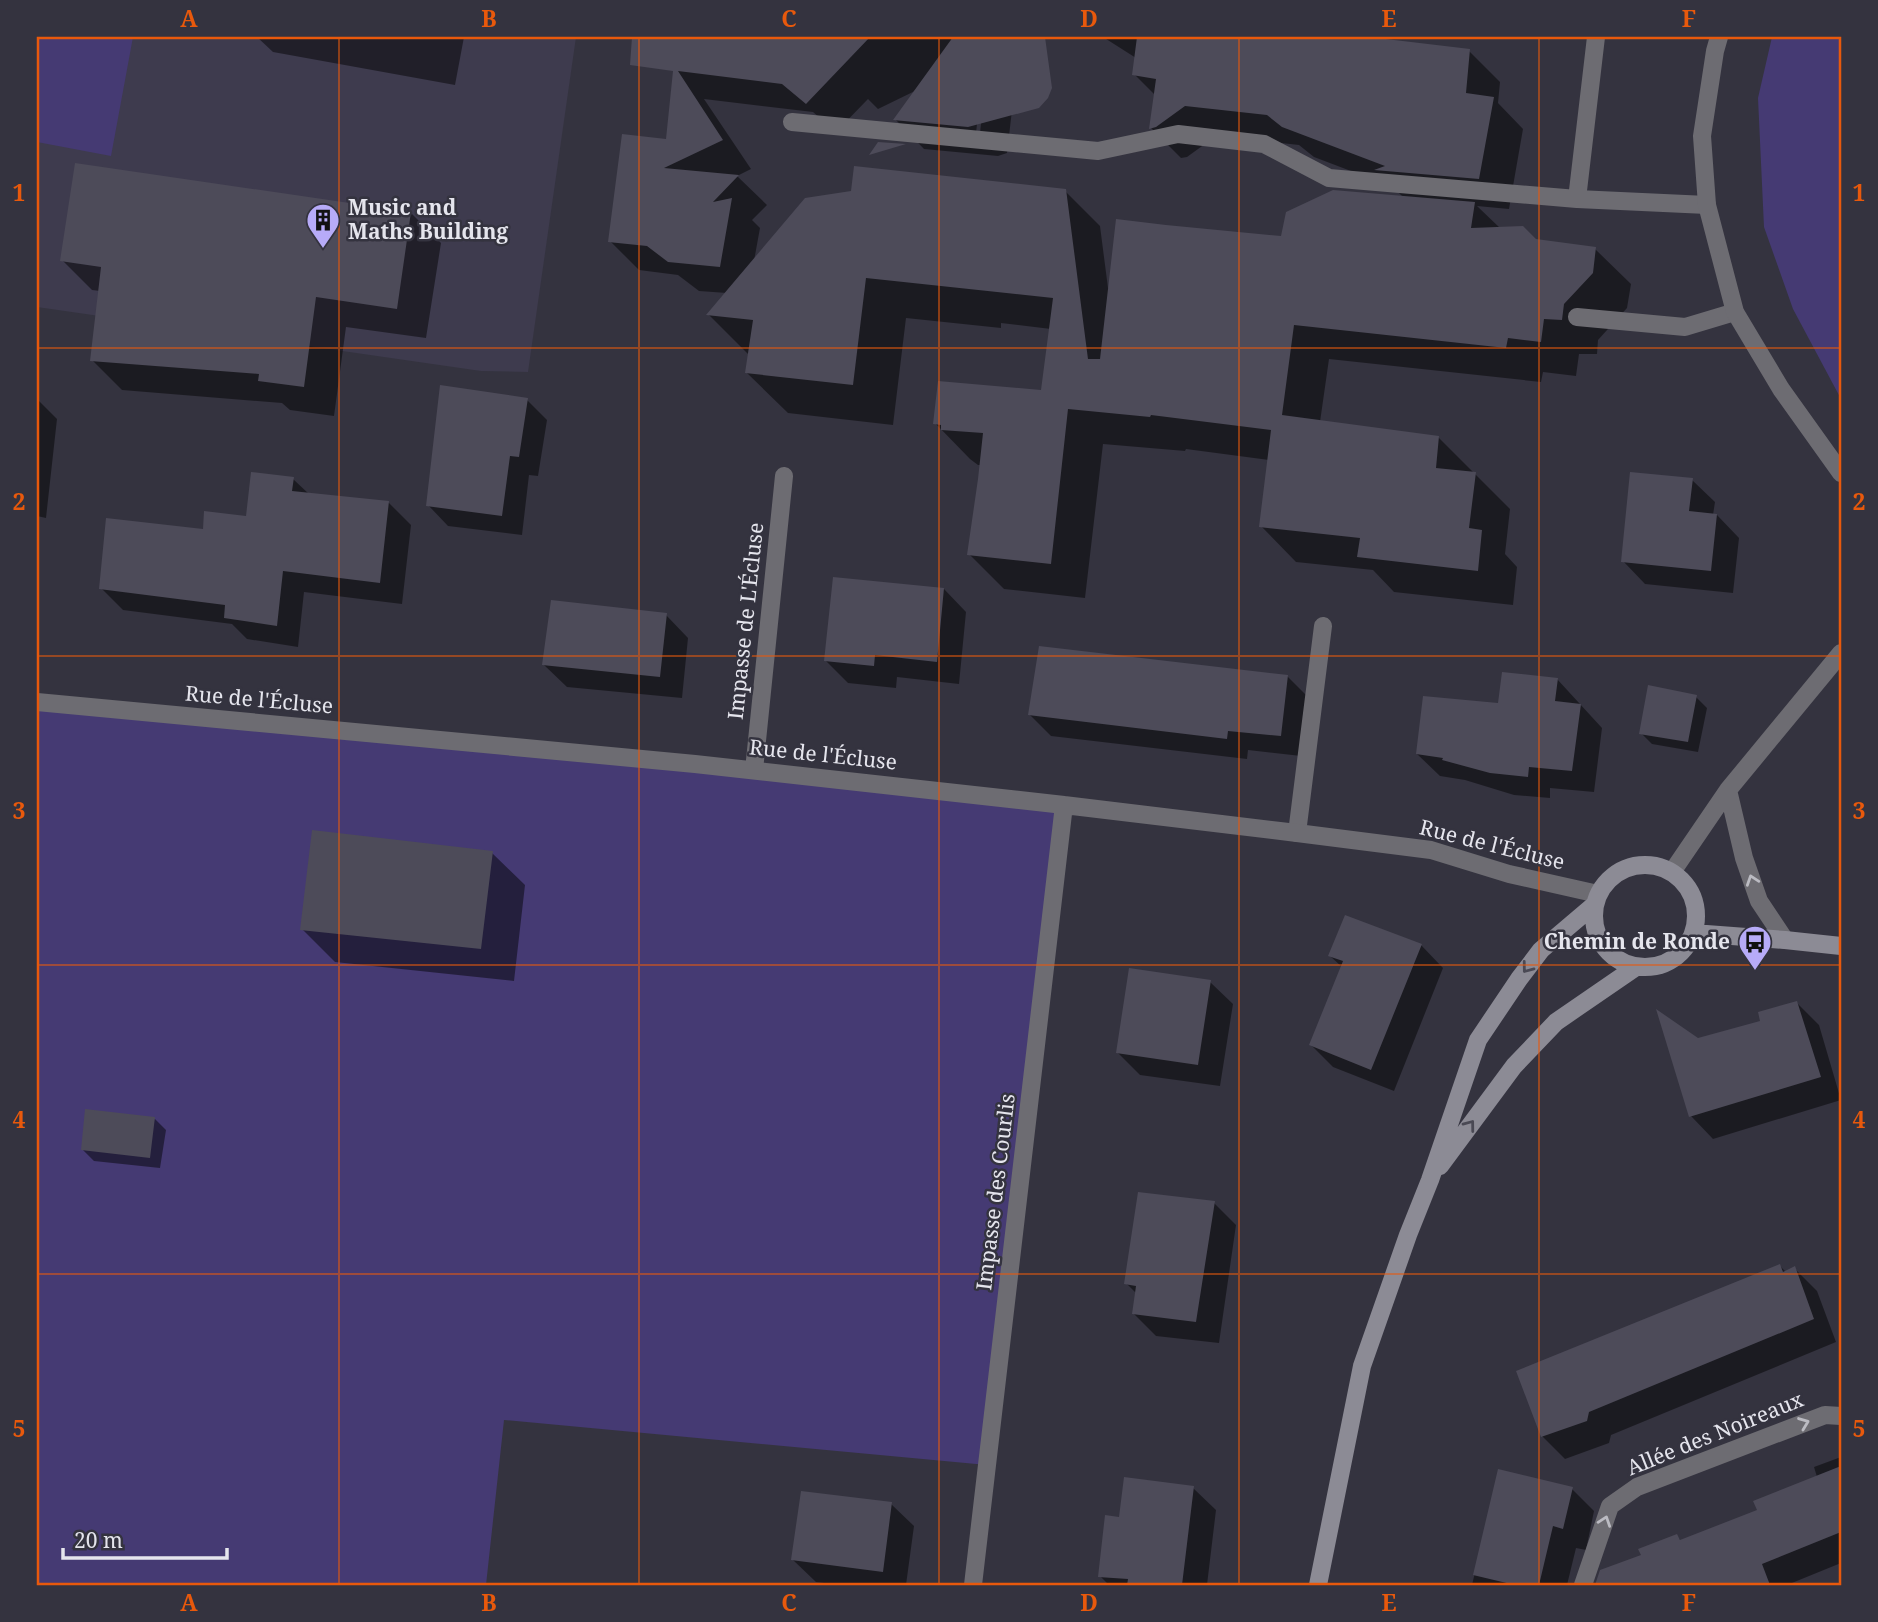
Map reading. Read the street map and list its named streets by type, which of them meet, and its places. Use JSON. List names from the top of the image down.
{
  "streets": {
    "street": [
      "Impasse de L'Écluse",
      "Rue de l'Écluse",
      "Impasse des Courlis",
      "Allée des Noireaux"
    ]
  },
  "crossings": [
    ["Impasse de L'Écluse", "Rue de l'Écluse"],
    ["Rue de l'Écluse", "Impasse des Courlis"]
  ],
  "one_way": ["Allée des Noireaux"],
  "places": {
    "building": ["Music and Maths Building"],
    "bus stop": ["Chemin de Ronde"]
  },
  "scale_bar": "20 m",
  "grid": {
    "columns": [
      "A",
      "B",
      "C",
      "D",
      "E",
      "F"
    ],
    "rows": [
      "1",
      "2",
      "3",
      "4",
      "5"
    ]
  }
}
